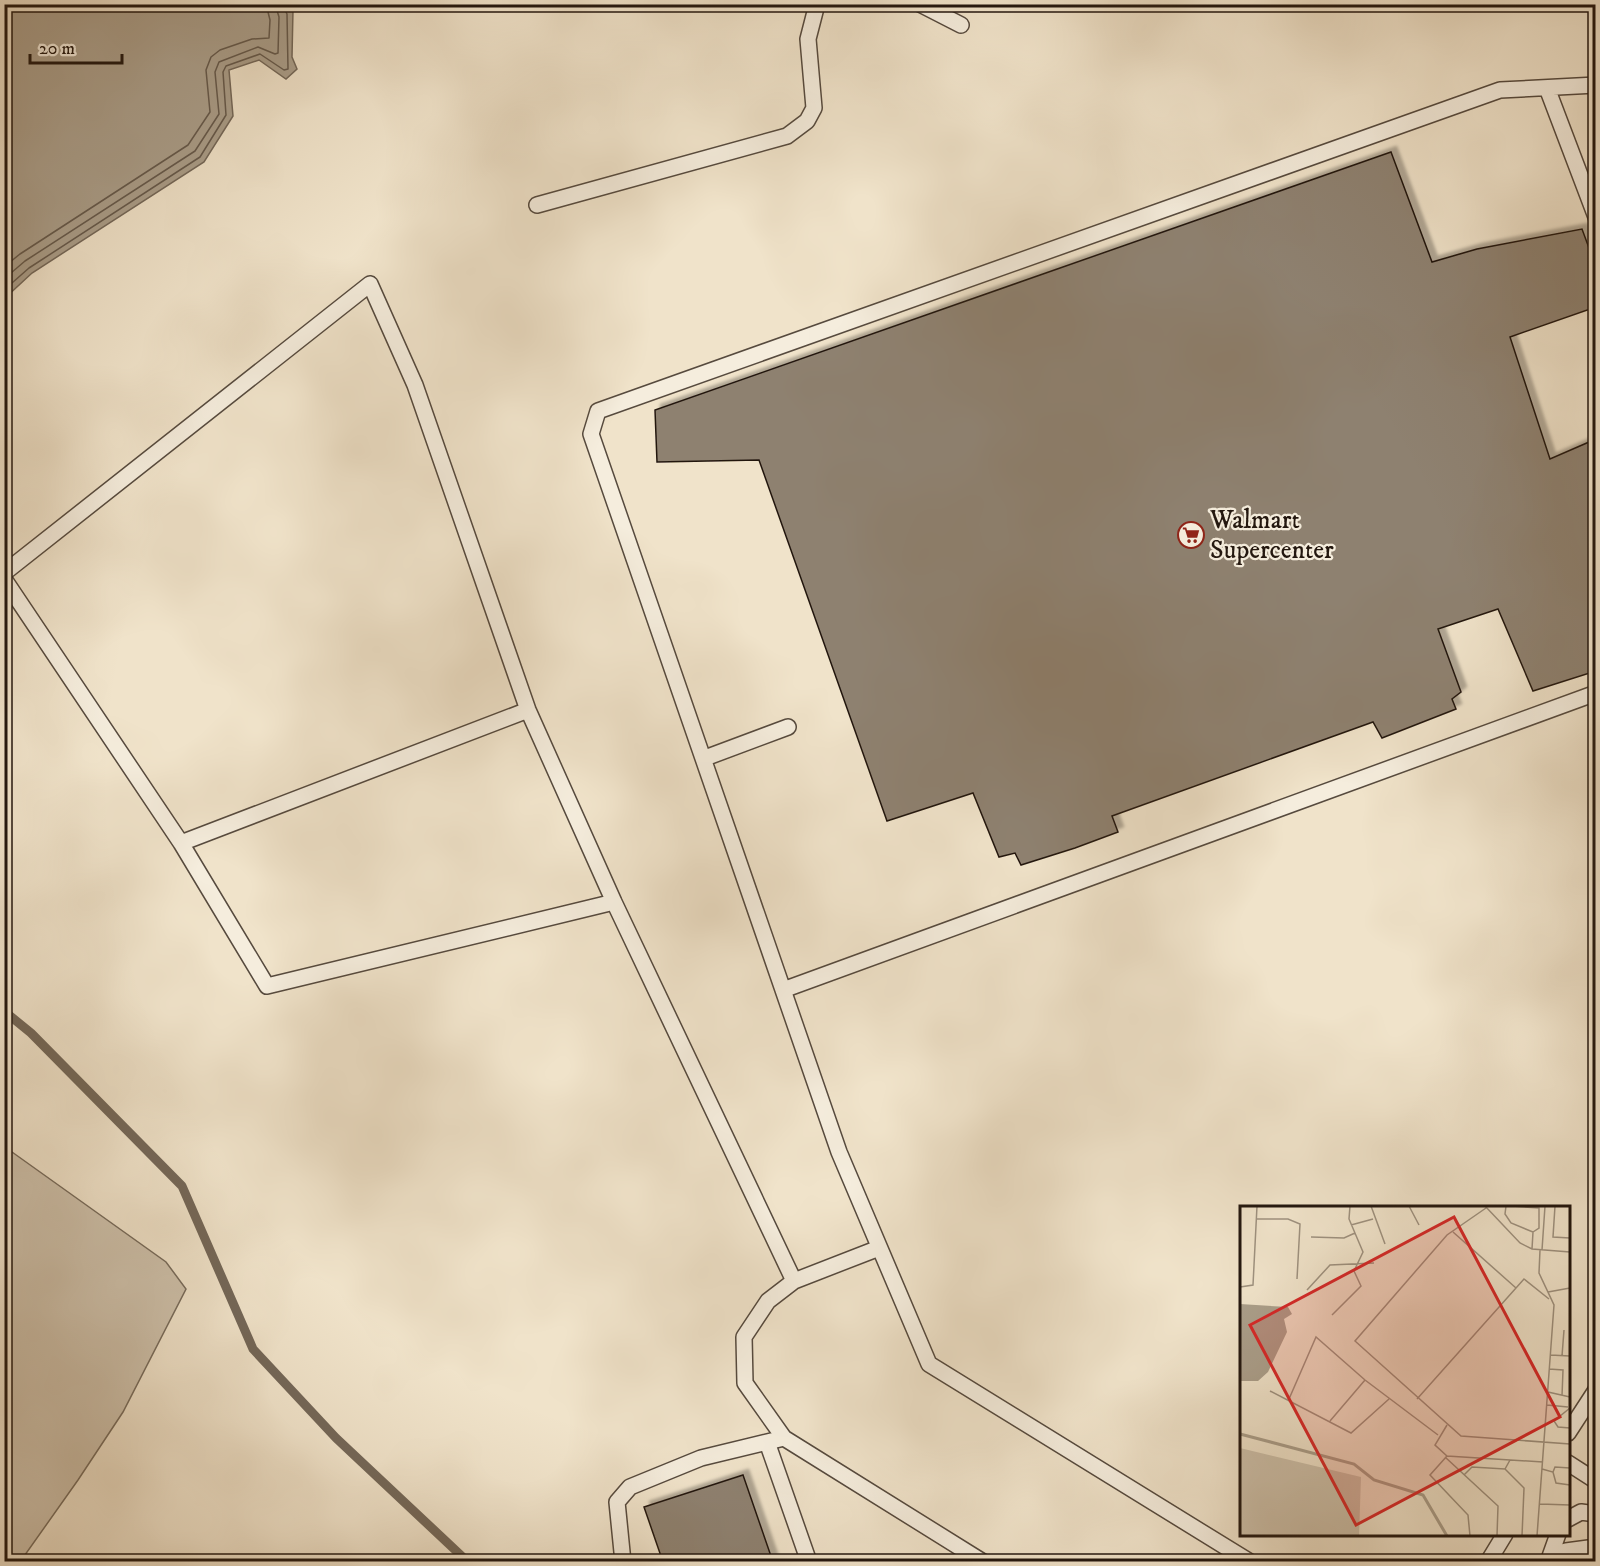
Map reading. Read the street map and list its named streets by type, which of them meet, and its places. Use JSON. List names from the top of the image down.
{
  "places": {
    "supermarket": ["Walmart Supercenter"]
  },
  "scale_bar": "20 m"
}
